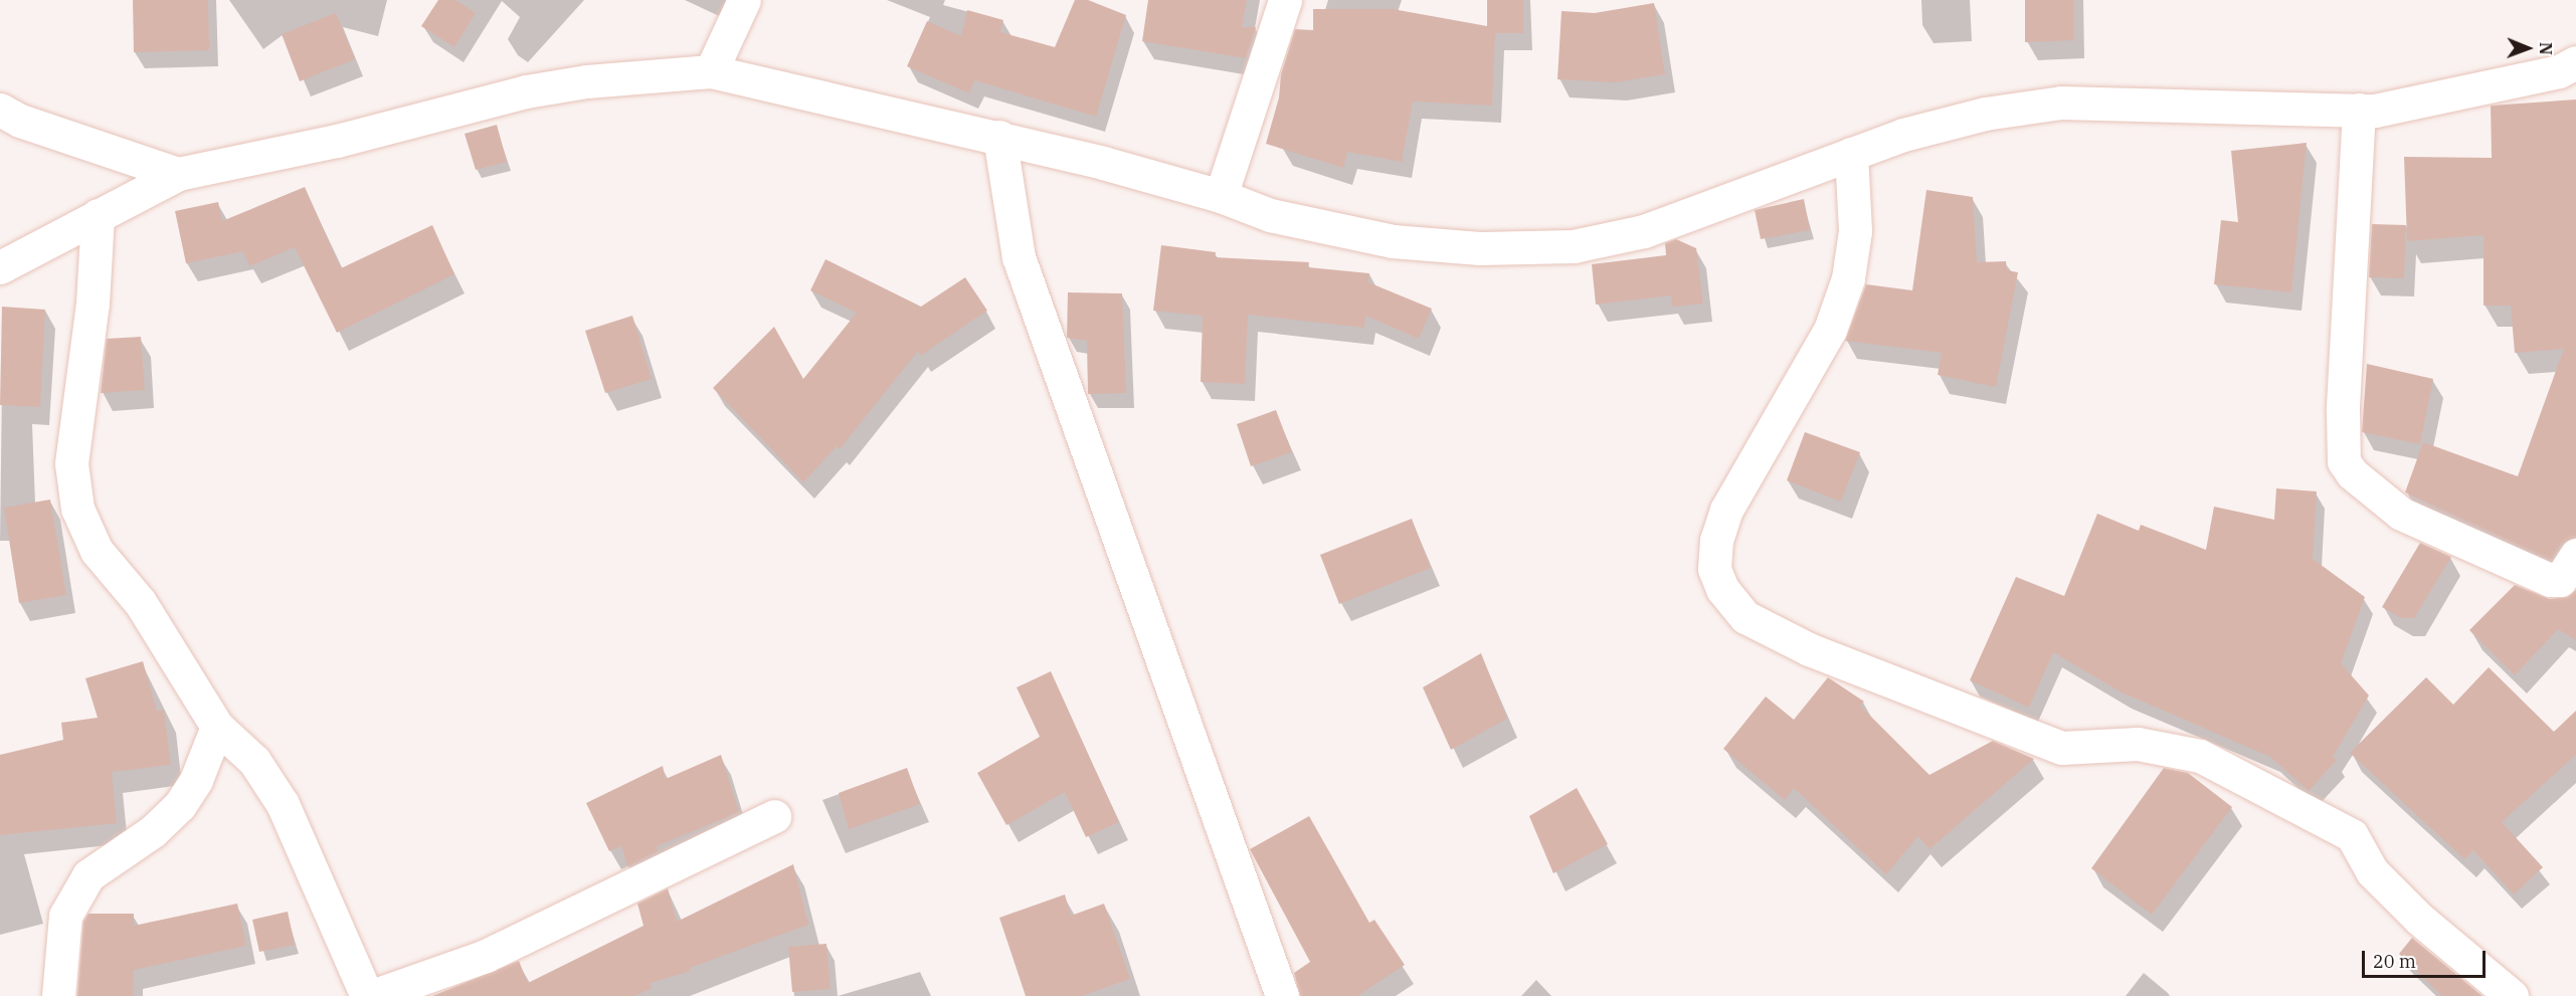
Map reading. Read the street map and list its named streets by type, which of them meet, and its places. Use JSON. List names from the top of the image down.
{
  "scale_bar": "20 m",
  "north": "right"
}
